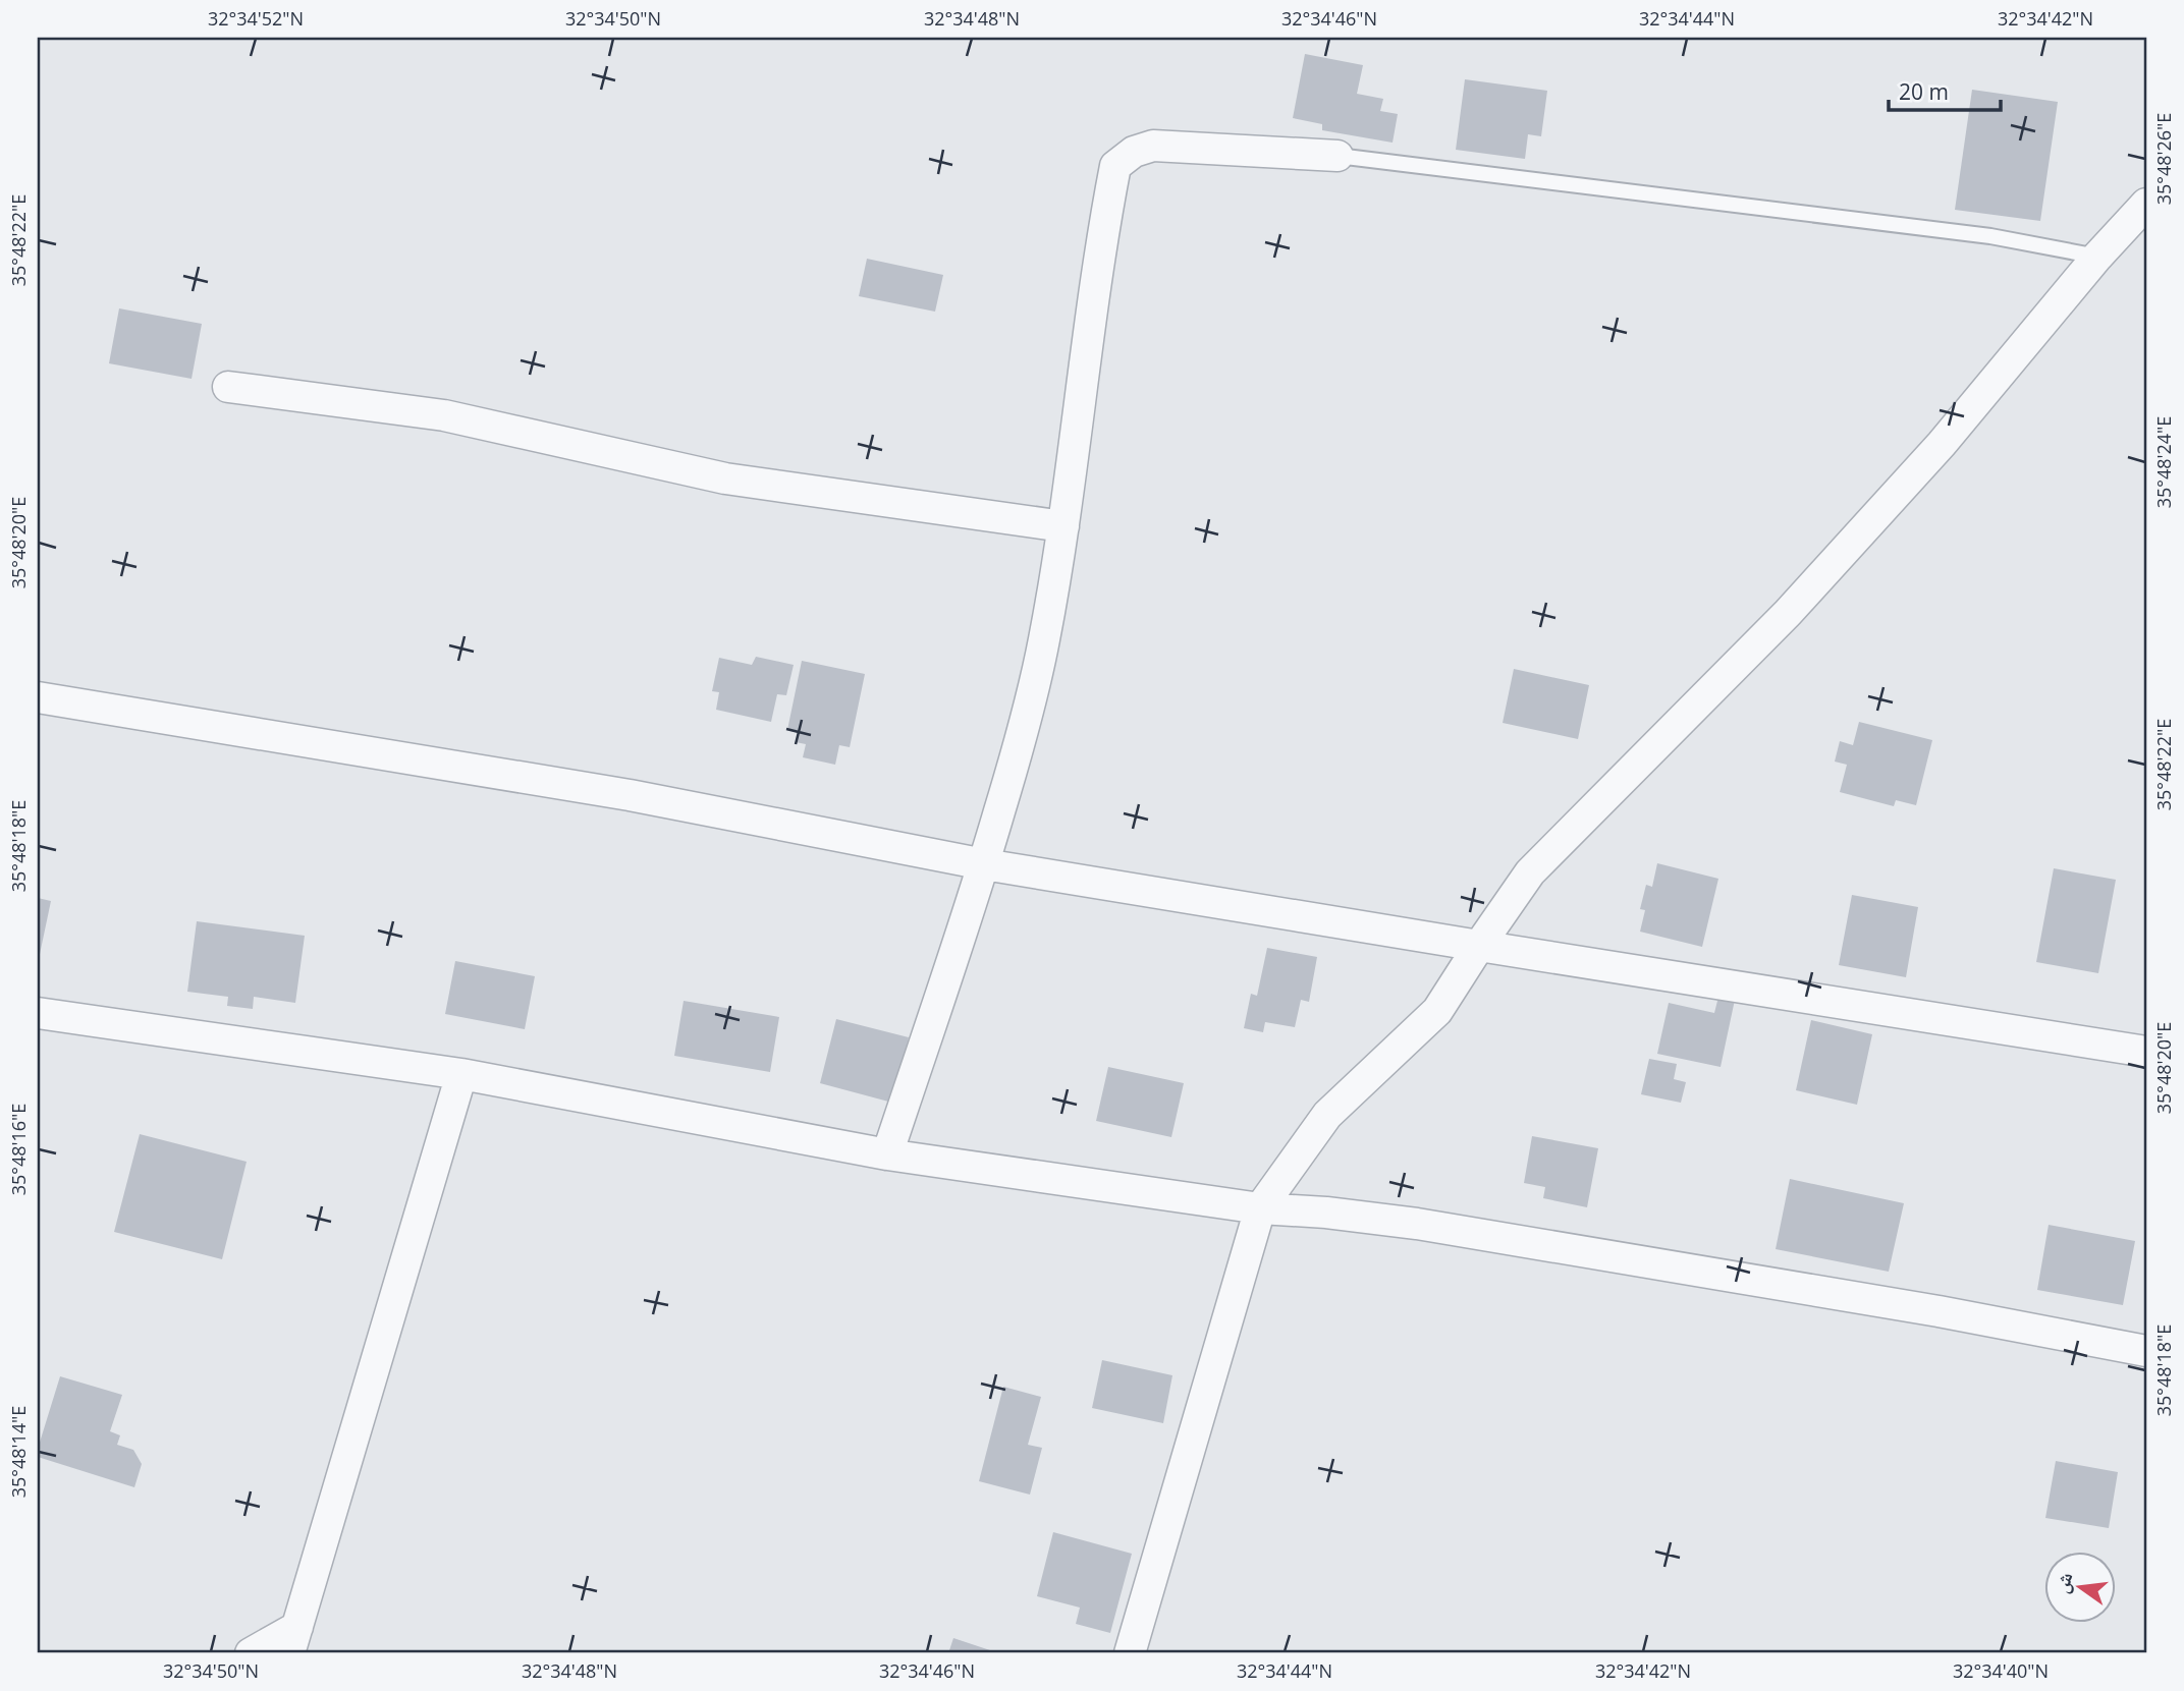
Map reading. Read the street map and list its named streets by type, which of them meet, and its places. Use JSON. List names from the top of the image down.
{
  "scale_bar": "20 m",
  "north": "left",
  "coordinates": [
    "32°34'52\"N",
    "32°34'50\"N",
    "32°34'48\"N",
    "32°34'46\"N",
    "32°34'44\"N",
    "32°34'42\"N",
    "35°48'26\"E",
    "35°48'22\"E",
    "35°48'24\"E",
    "35°48'20\"E",
    "35°48'18\"E",
    "35°48'16\"E",
    "35°48'14\"E",
    "32°34'40\"N"
  ]
}
